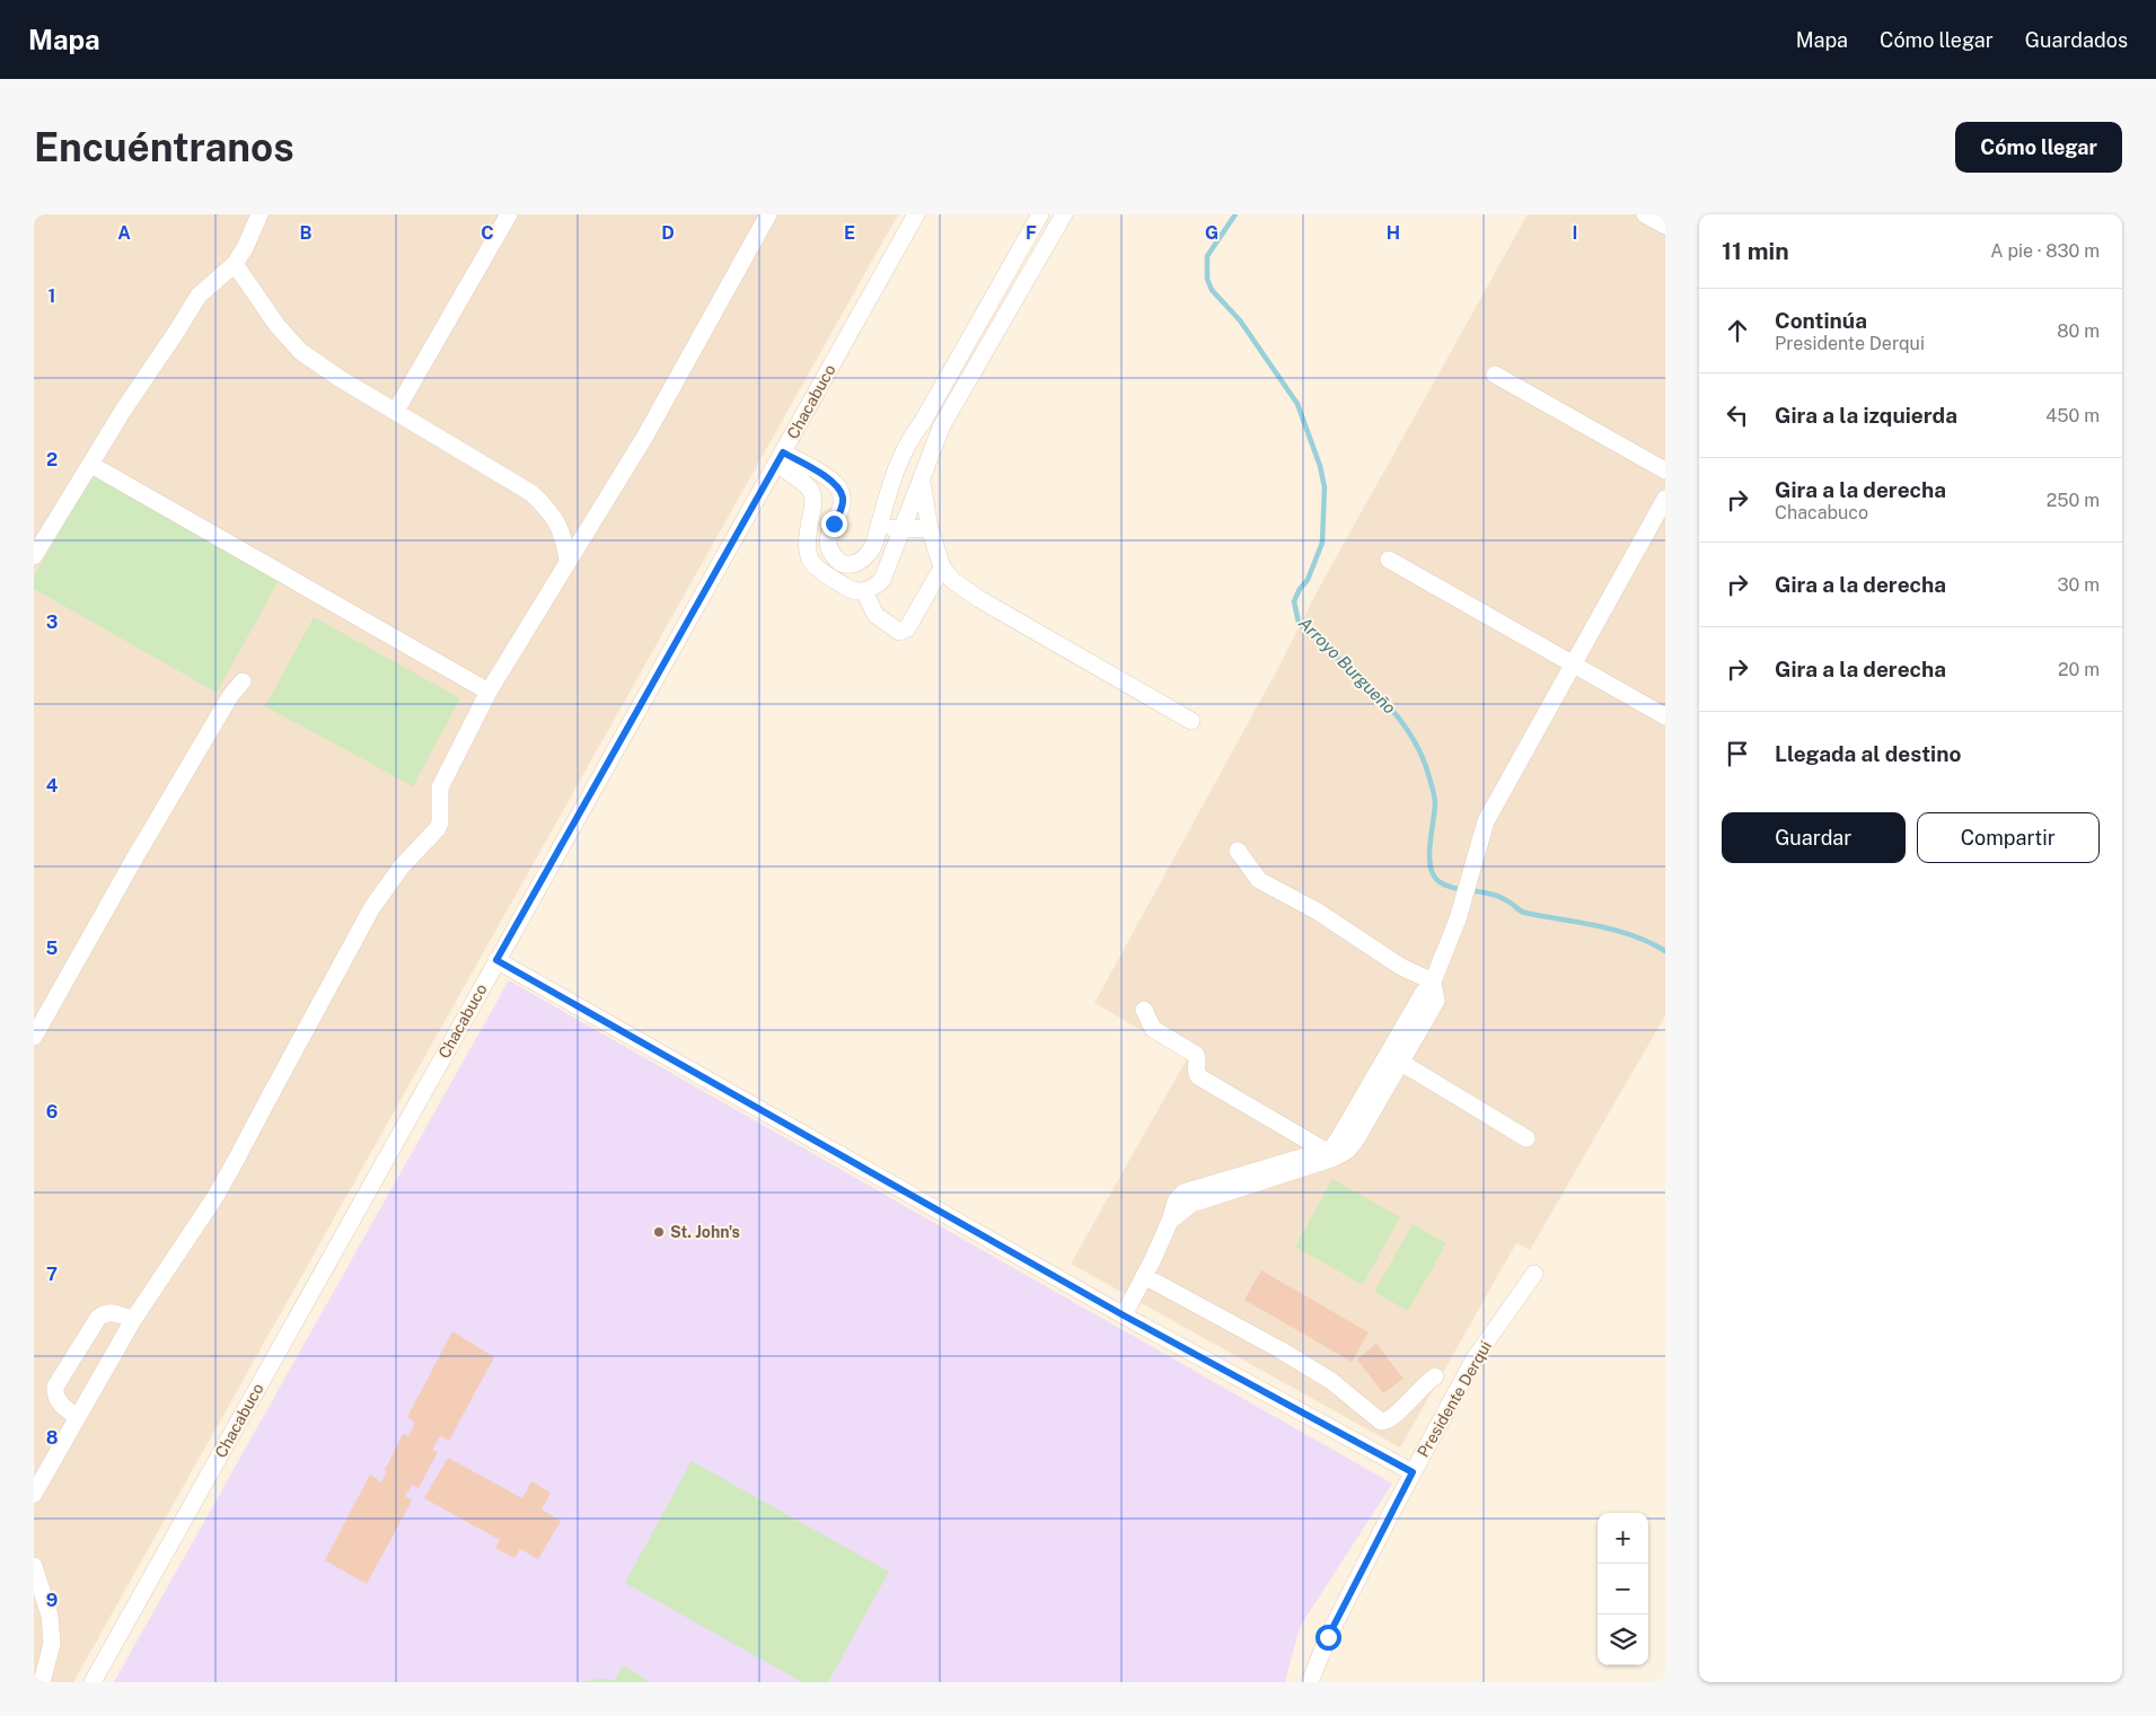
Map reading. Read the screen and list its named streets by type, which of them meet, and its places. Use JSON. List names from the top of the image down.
{
  "streets": {
    "street": ["Chacabuco", "Presidente Derqui"]
  },
  "water": ["Arroyo Burgueño"],
  "places": ["St. John's"],
  "page": {
    "header": "Mapa",
    "nav": ["Mapa", "Cómo llegar", "Guardados"],
    "buttons": [
      "Cómo llegar",
      ["Guardar", "Compartir"]
    ],
    "title": "Encuéntranos",
    "heading": ["11 min", "A pie · 830 m"],
    "list": [
      ["Continúa", "Presidente Derqui", "80 m"],
      ["Gira a la izquierda", "450 m"],
      ["Gira a la derecha", "Chacabuco", "250 m"],
      ["Gira a la derecha", "30 m"],
      ["Gira a la derecha", "20 m"],
      "Llegada al destino"
    ],
    "map_buttons": ["+", "−"]
  },
  "grid": {
    "columns": [
      "A",
      "B",
      "C",
      "D",
      "E",
      "F",
      "G",
      "H",
      "I"
    ],
    "rows": [
      "1",
      "2",
      "3",
      "4",
      "5",
      "6",
      "7",
      "8",
      "9"
    ]
  }
}
